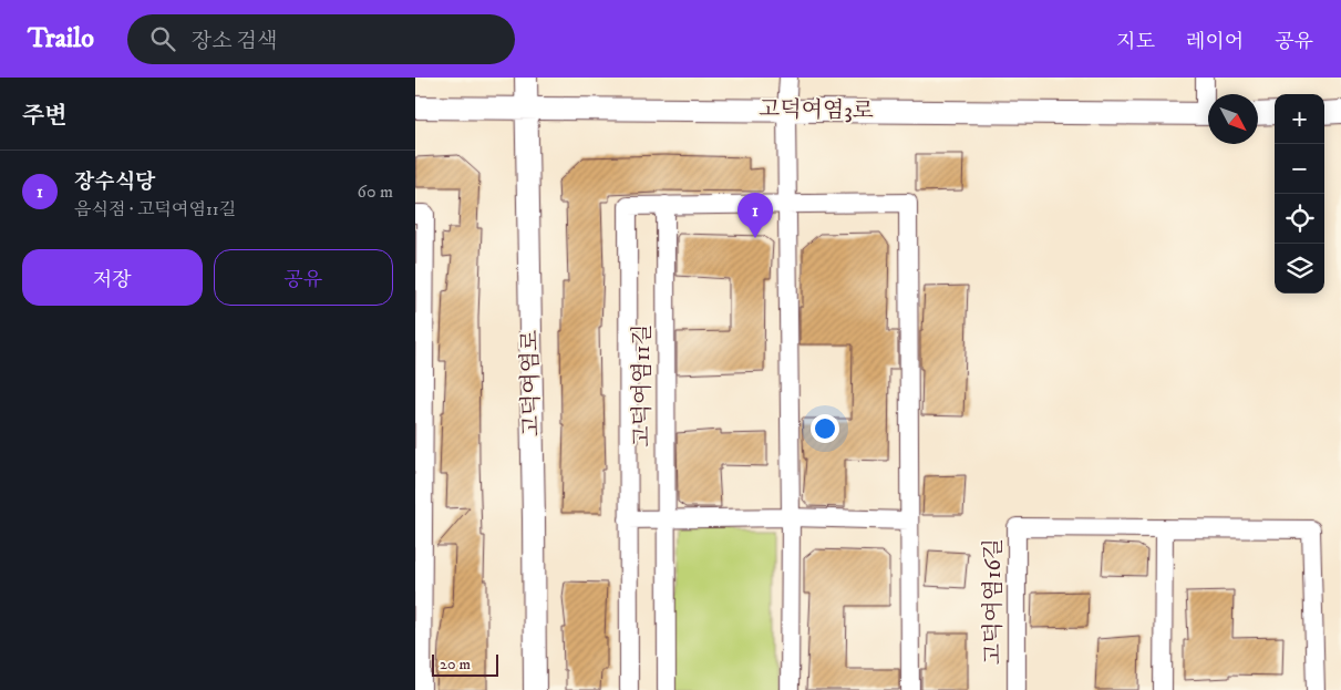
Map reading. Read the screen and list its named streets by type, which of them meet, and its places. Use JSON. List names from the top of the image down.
{
  "streets": {
    "street": [
      "고덕여염3로",
      "고덕여염로",
      "고덕여염11길",
      "고덕여염16길"
    ]
  },
  "crossings": [
    ["고덕여염3로", "고덕여염로"]
  ],
  "scale_bar": "20 m",
  "north": "bottom right",
  "page": {
    "header": "Trailo",
    "search": "장소 검색",
    "nav": ["지도", "레이어", "공유"],
    "heading": "주변",
    "map_buttons": ["+", "−"],
    "list": [
      {
        "mark": "1",
        "name": "장수식당",
        "note": "음식점 · 고덕여염11길",
        "value": "60 m"
      }
    ],
    "pins": "1",
    "buttons": ["저장", "공유"],
    "scale": "20 m"
  }
}
